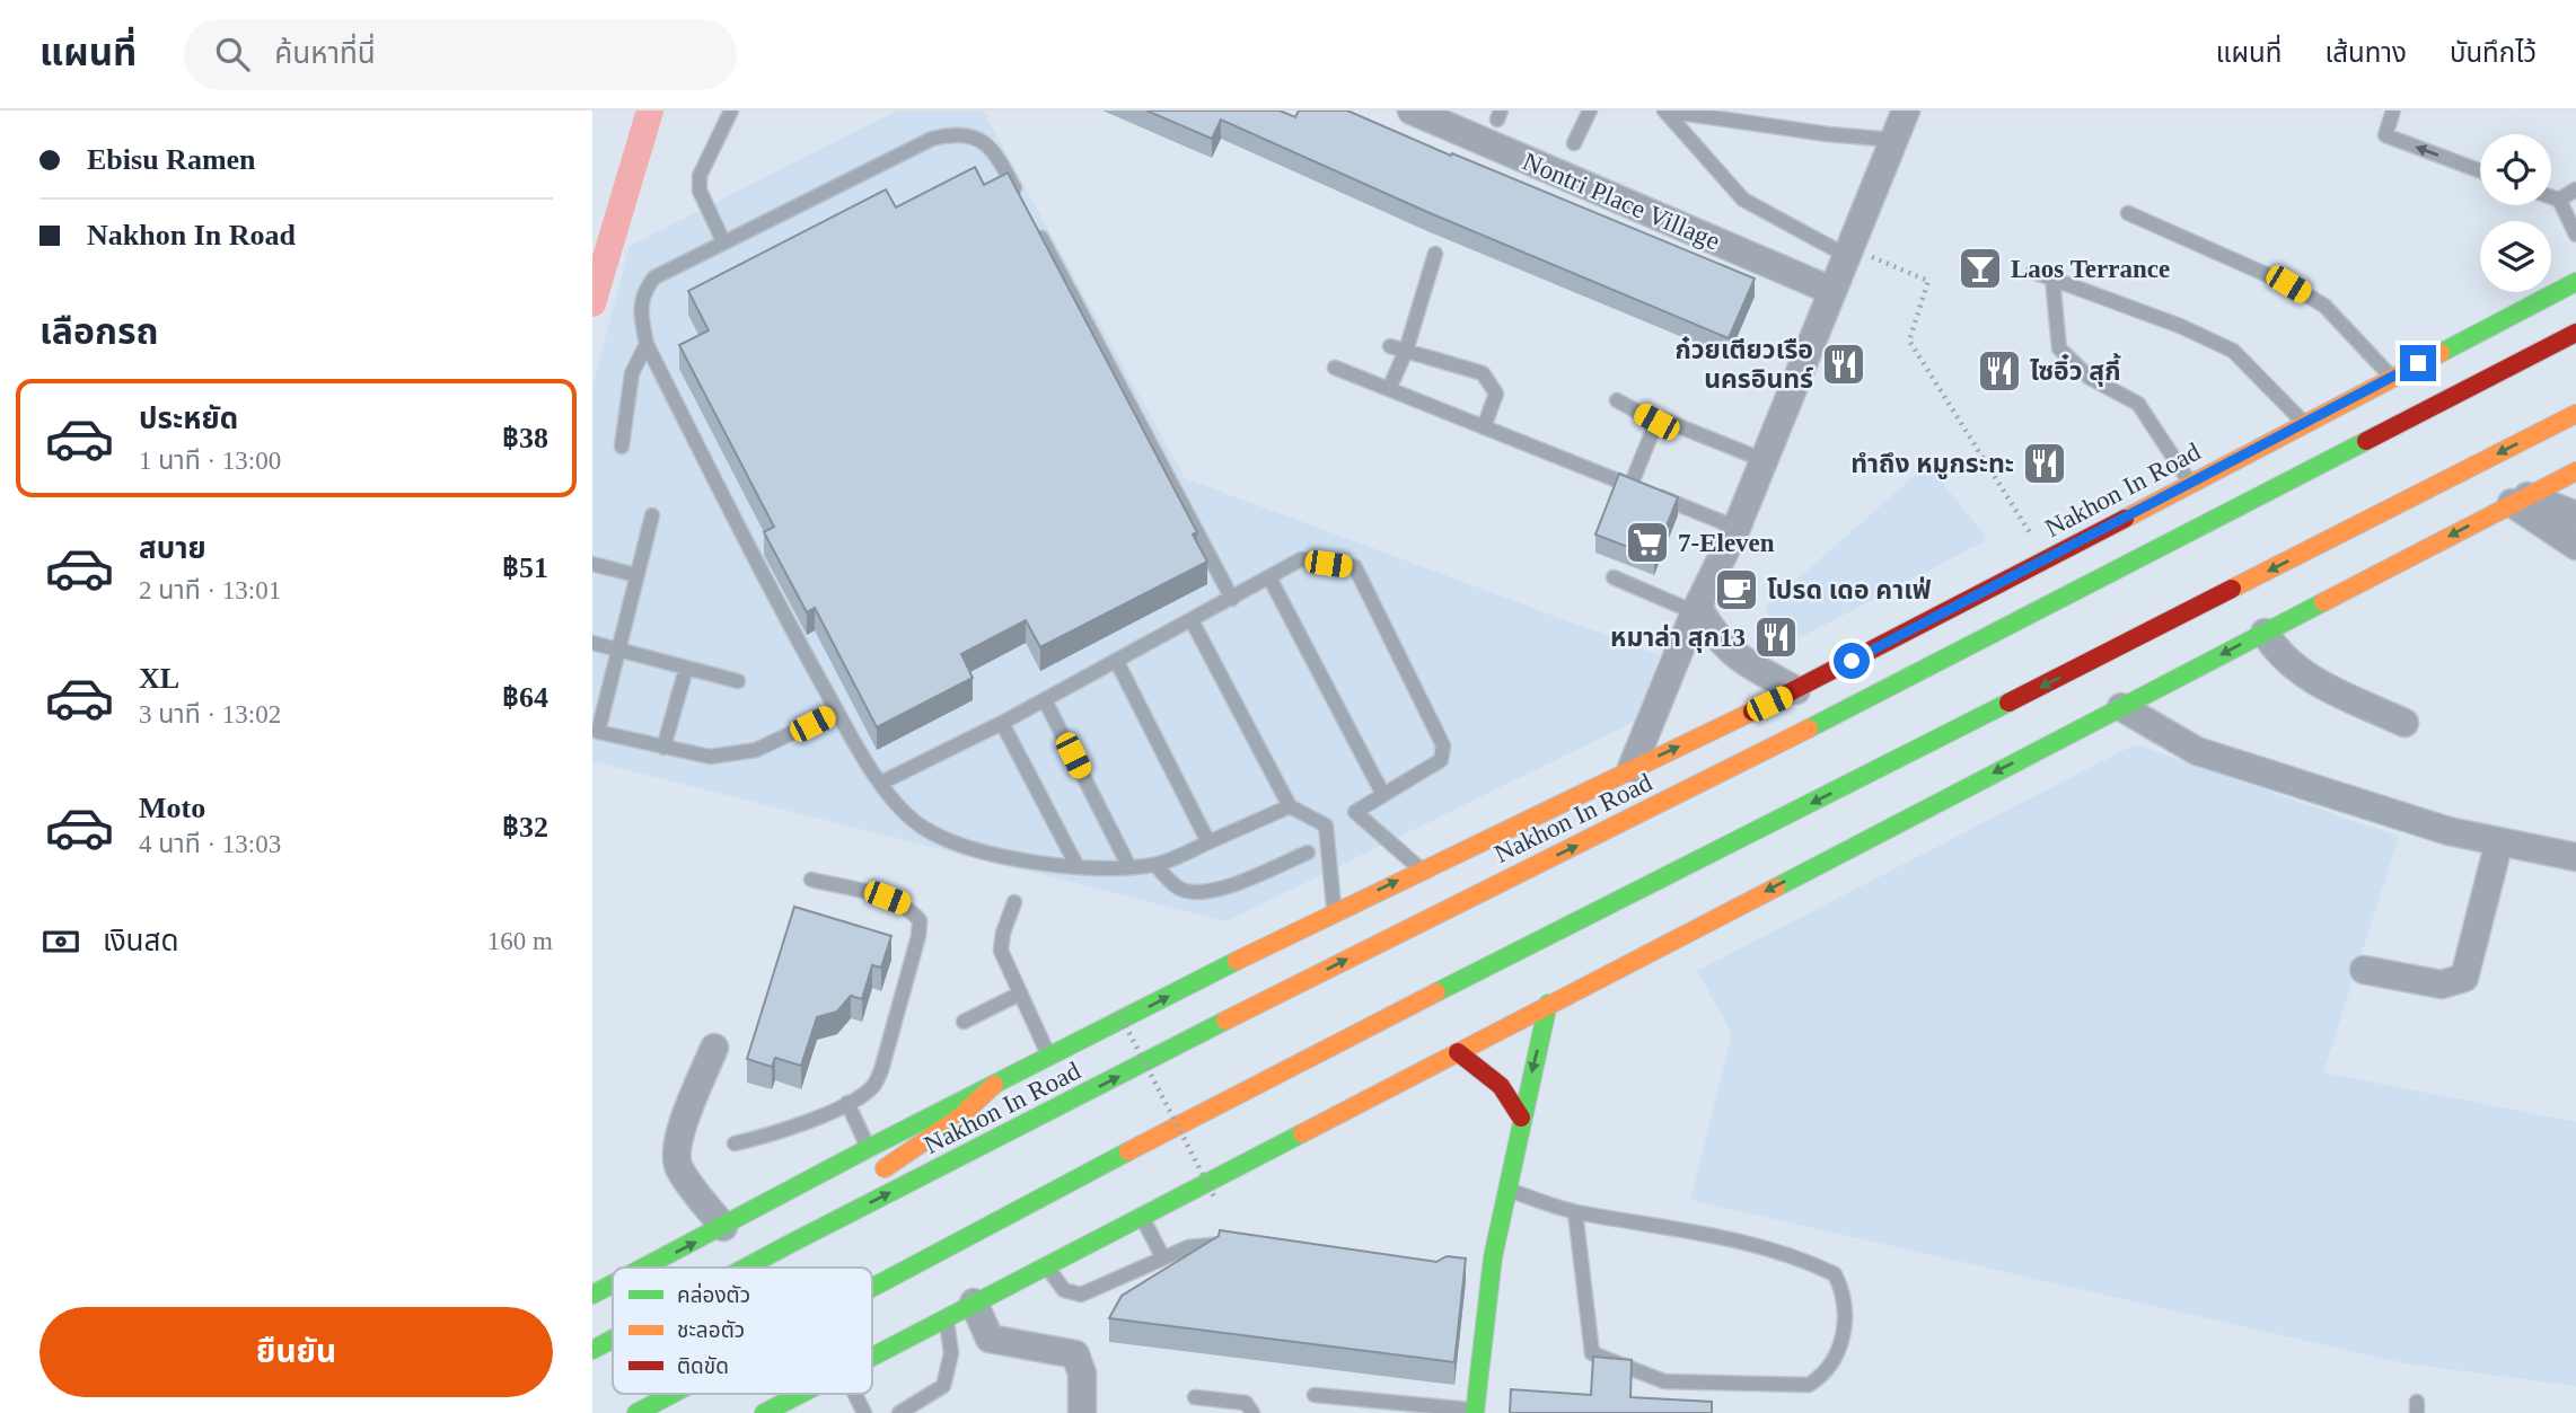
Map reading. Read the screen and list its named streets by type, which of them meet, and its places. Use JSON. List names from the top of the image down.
{
  "streets": {
    "main road": ["Nakhon In Road"],
    "street": ["Nontri Place Village"]
  },
  "places": {
    "bar": ["Laos Terrance"],
    "restaurant": [
      "ก๋วยเตียวเรือ นครอินทร์",
      "ไซอิ๋ว สุกี้",
      "ทำถึง หมูกระทะ",
      "หมาล่า สุก13"
    ],
    "supermarket": ["7-Eleven"],
    "cafe": ["โปรด เดอ คาเฟ่"]
  },
  "legend": ["คล่องตัว", "ชะลอตัว", "ติดขัด"],
  "page": {
    "header": "แผนที่",
    "search": "ค้นหาที่นี่",
    "nav": ["แผนที่", "เส้นทาง", "บันทึกไว้"],
    "banner": ["Ebisu Ramen", "Nakhon In Road"],
    "heading": "เลือกรถ",
    "list": [
      {
        "name": "ประหยัด",
        "note": "1 นาที · 13:00",
        "value": "฿38"
      },
      {
        "name": "สบาย",
        "note": "2 นาที · 13:01",
        "value": "฿51"
      },
      {
        "name": "XL",
        "note": "3 นาที · 13:02",
        "value": "฿64"
      },
      {
        "name": "Moto",
        "note": "4 นาที · 13:03",
        "value": "฿32"
      }
    ],
    "pay": ["เงินสด", "160 m"],
    "buttons": "ยืนยัน"
  }
}
